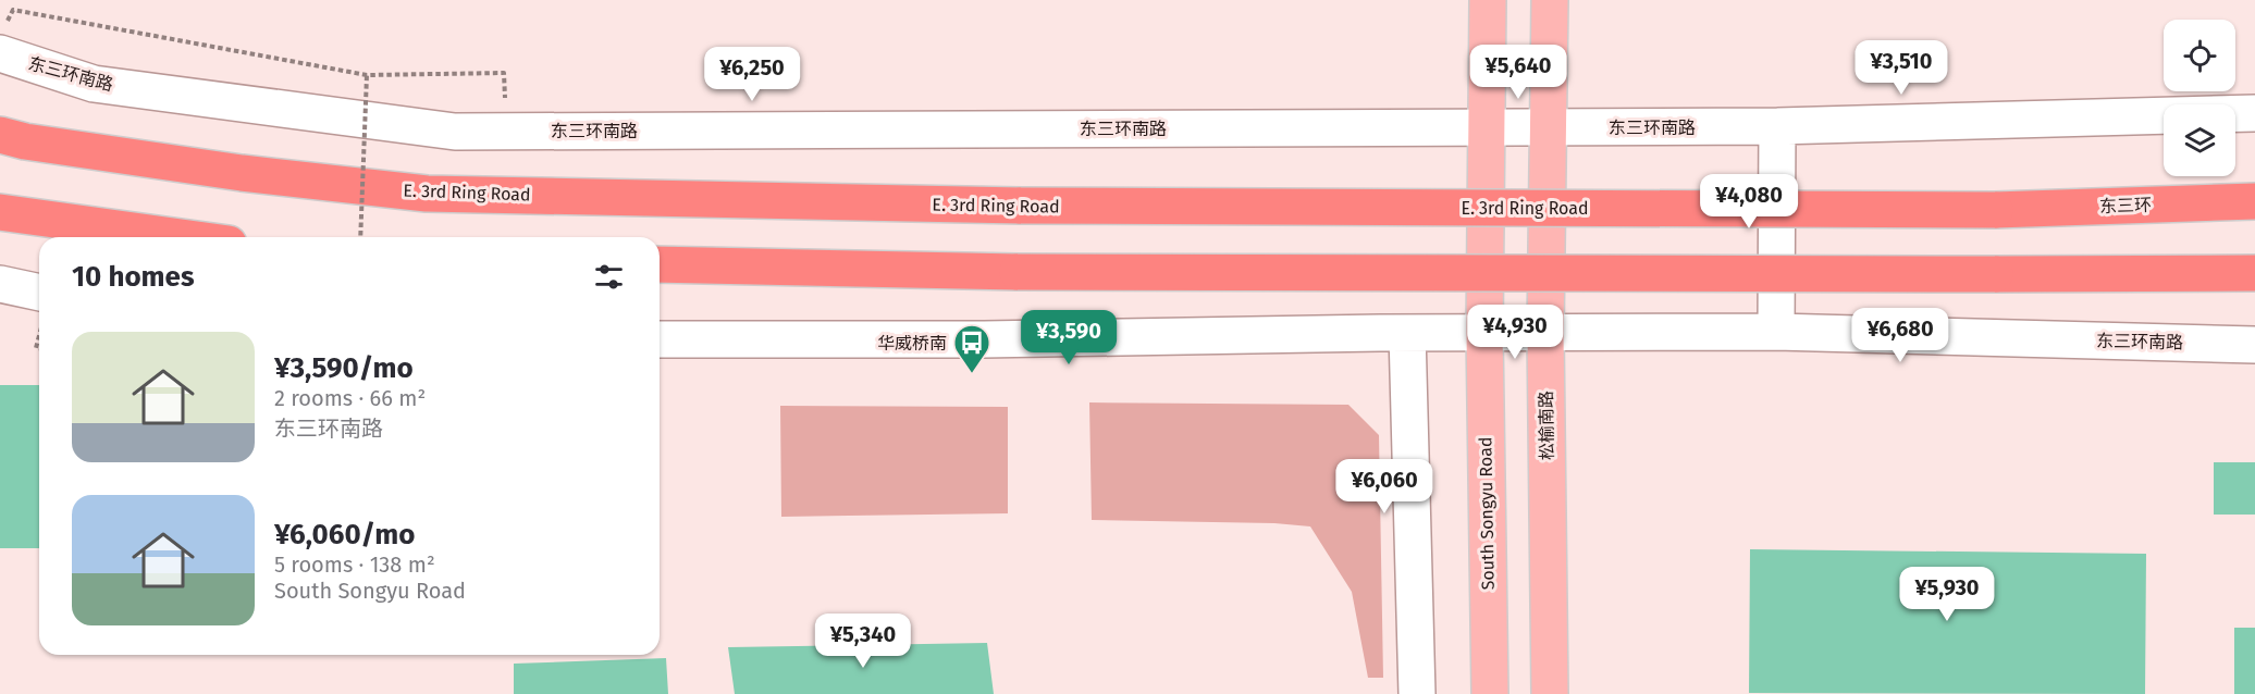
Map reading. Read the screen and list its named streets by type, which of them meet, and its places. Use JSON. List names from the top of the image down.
{
  "streets": {
    "highway": ["E. 3rd Ring Road", "东三环"],
    "main road": ["松榆南路", "South Songyu Road"],
    "street": ["东三环南路"]
  },
  "crossings": [
    ["东三环南路", "松榆南路"],
    ["东三环南路", "South Songyu Road"],
    ["E. 3rd Ring Road", "东三环"]
  ],
  "places": {
    "bus stop": ["华威桥南"]
  },
  "page": {
    "price": [
      "¥3,510",
      "¥5,640",
      "¥6,250",
      "¥4,080",
      "¥4,930",
      "¥6,680",
      "¥3,590",
      "¥6,060",
      "¥5,930",
      "¥5,340"
    ],
    "heading": "10 homes",
    "list": [
      {
        "name": "¥3,590/mo",
        "note": "2 rooms · 66 m² · 东三环南路"
      },
      {
        "name": "¥6,060/mo",
        "note": "5 rooms · 138 m² · South Songyu Road"
      }
    ]
  }
}
